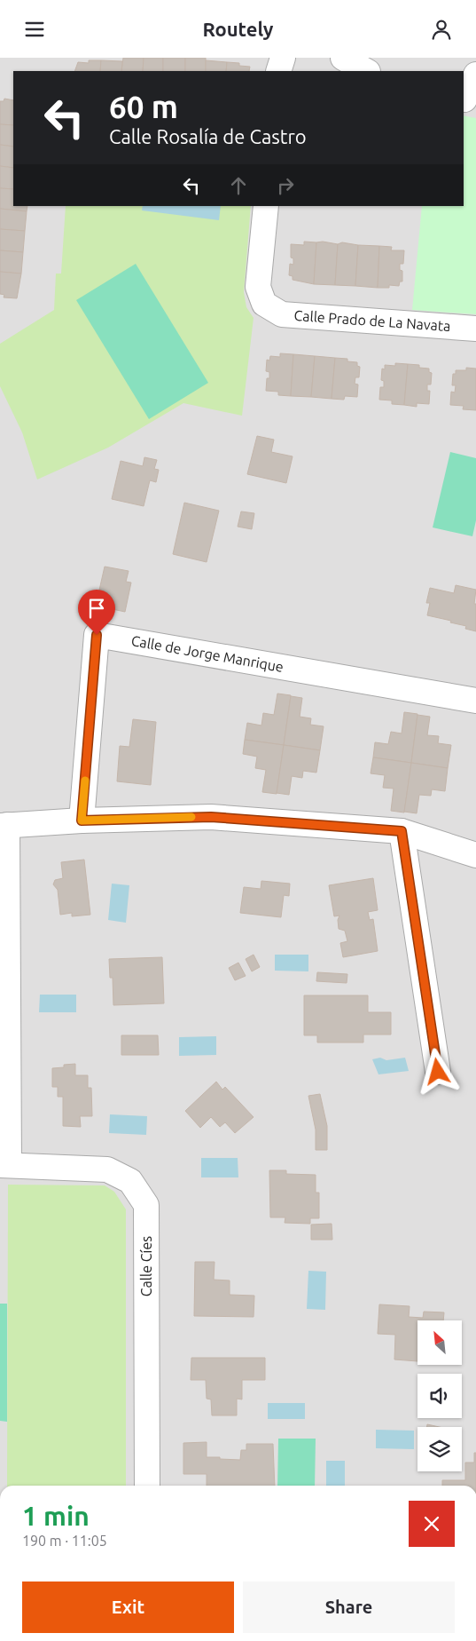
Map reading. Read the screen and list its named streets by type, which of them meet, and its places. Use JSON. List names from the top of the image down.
{
  "streets": {
    "street": ["Calle Prado de La Navata", "Calle de Jorge Manrique", "Calle Cíes"]
  },
  "north": "top left",
  "page": {
    "header": "Routely",
    "turn": ["60 m", "Calle Rosalía de Castro"],
    "heading": ["1 min", "190 m · 11:05"],
    "buttons": ["Exit", "Share"]
  }
}
